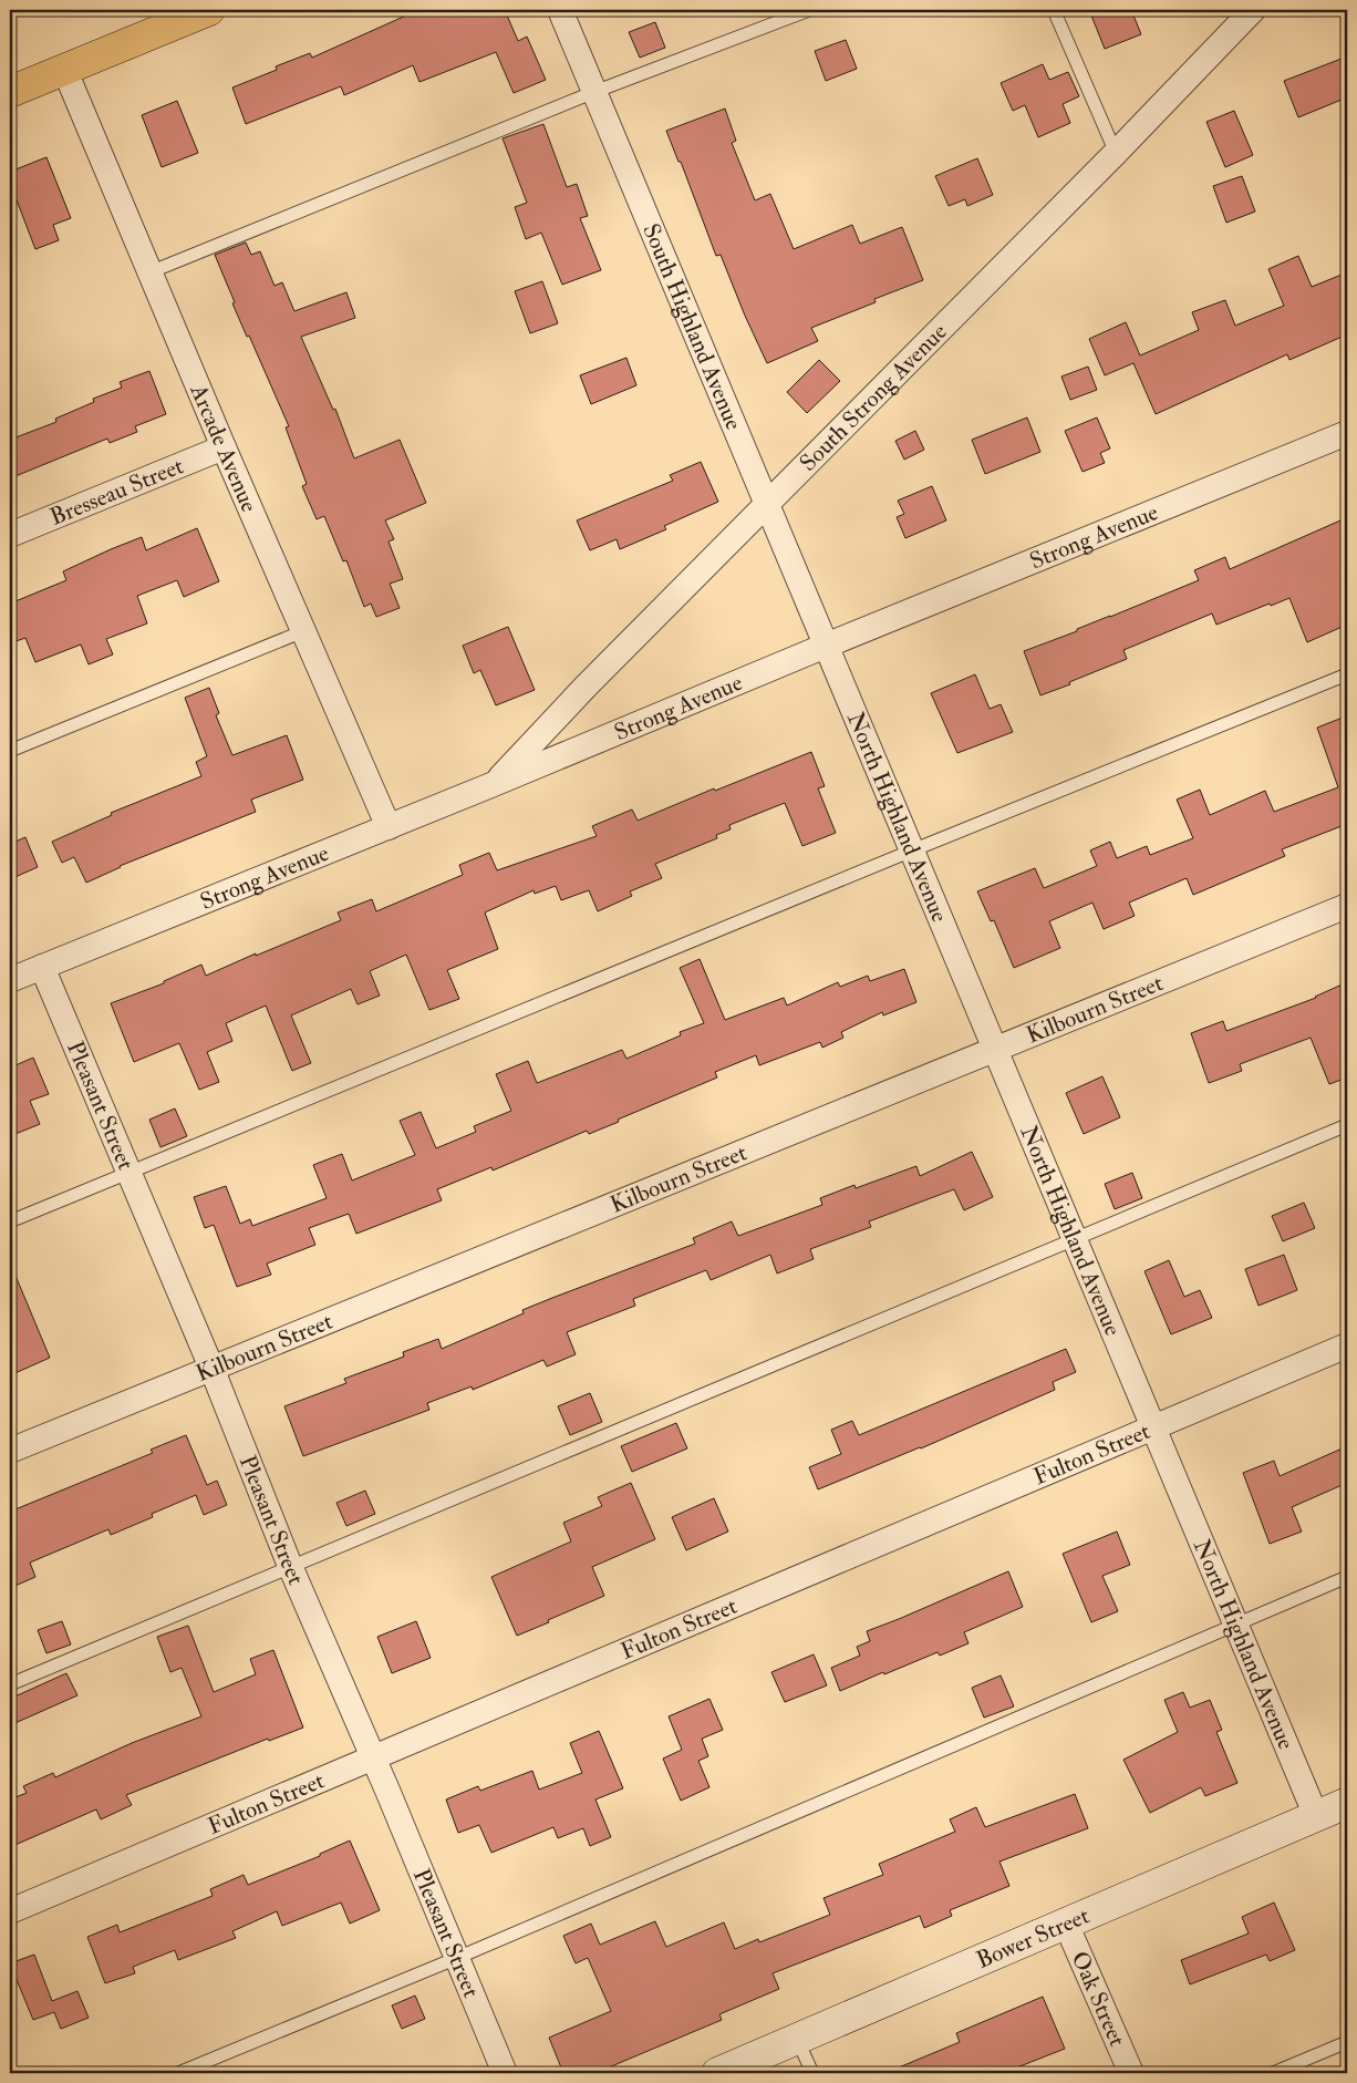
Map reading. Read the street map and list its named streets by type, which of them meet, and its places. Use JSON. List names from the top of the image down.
{
  "streets": {
    "street": [
      "South Highland Avenue",
      "South Strong Avenue",
      "Arcade Avenue",
      "Bresseau Street",
      "Strong Avenue",
      "North Highland Avenue",
      "Kilbourn Street",
      "Pleasant Street",
      "Fulton Street",
      "Bower Street",
      "Oak Street"
    ]
  },
  "crossings": [
    ["South Highland Avenue", "South Strong Avenue"],
    ["South Highland Avenue", "Strong Avenue"],
    ["South Highland Avenue", "North Highland Avenue"],
    ["South Strong Avenue", "Strong Avenue"],
    ["Arcade Avenue", "Bresseau Street"],
    ["Arcade Avenue", "Strong Avenue"],
    ["Strong Avenue", "North Highland Avenue"],
    ["Strong Avenue", "Pleasant Street"],
    ["North Highland Avenue", "Kilbourn Street"],
    ["North Highland Avenue", "Fulton Street"],
    ["North Highland Avenue", "Bower Street"],
    ["Kilbourn Street", "Pleasant Street"],
    ["Pleasant Street", "Fulton Street"],
    ["Bower Street", "Oak Street"]
  ]
}
